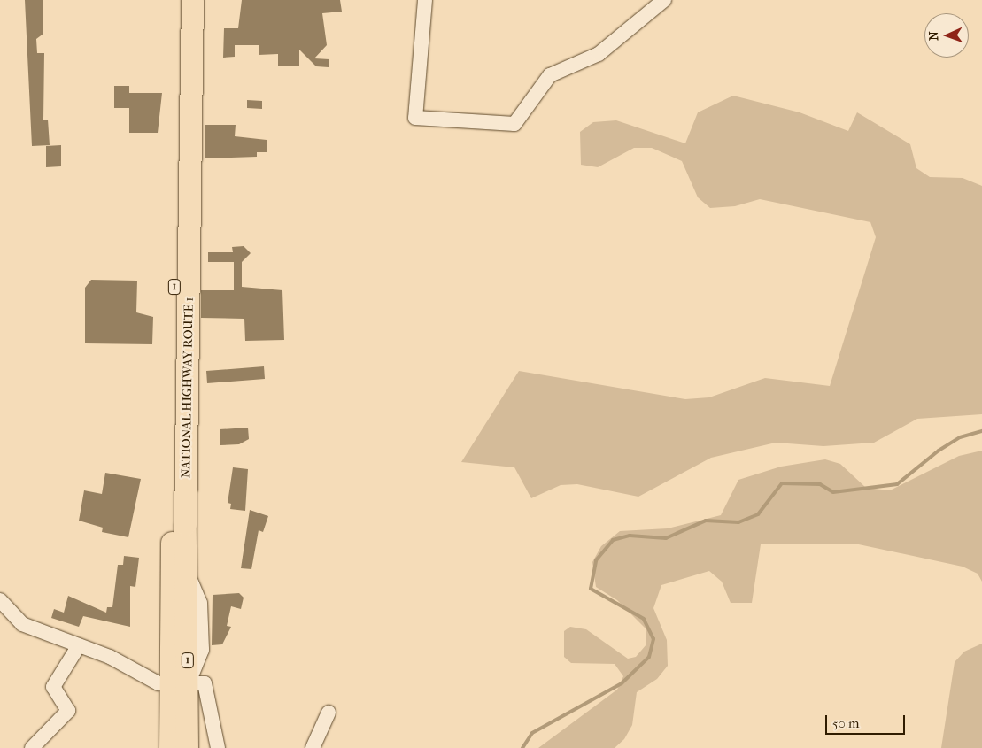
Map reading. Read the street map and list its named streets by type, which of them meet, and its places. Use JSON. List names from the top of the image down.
{
  "streets": {
    "highway": ["1", "NATIONAL HIGHWAY ROUTE 1"]
  },
  "scale_bar": "50 m",
  "north": "left"
}
